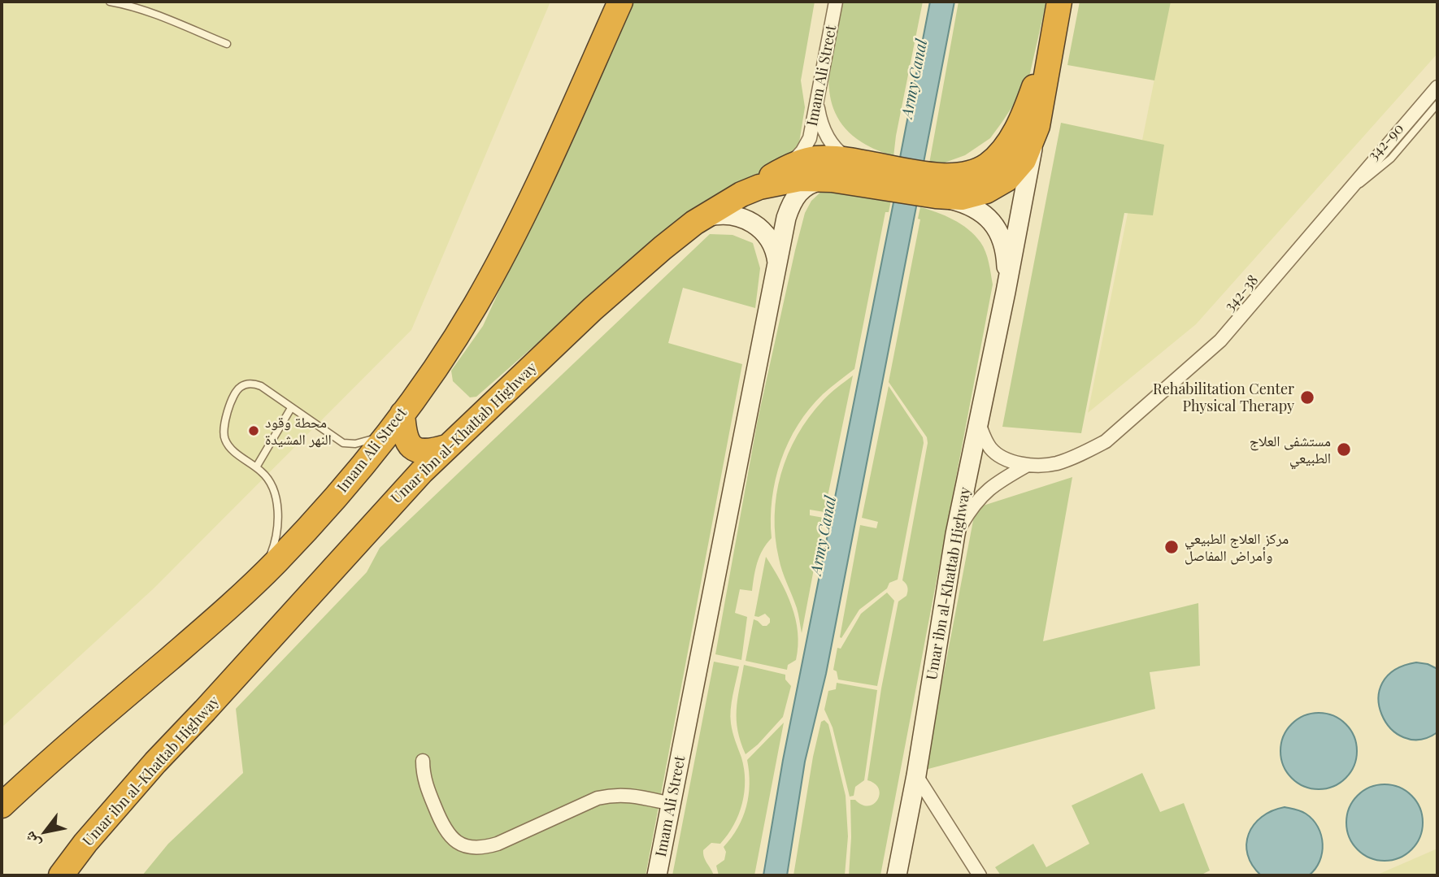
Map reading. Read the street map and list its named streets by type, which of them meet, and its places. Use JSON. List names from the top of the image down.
{
  "streets": {
    "highway": ["Imam Ali Street", "Umar ibn al-Khattab Highway"],
    "street": ["342-38"],
    "lane": ["342-90"]
  },
  "crossings": [
    ["Imam Ali Street", "Umar ibn al-Khattab Highway"],
    ["342-90", "342-38"]
  ],
  "water": ["Army Canal"],
  "places": [
    "Rehabilitation Center Physical Therapy",
    "محطة وقود النهر المشيدة",
    "مستشفى العلاج الطبيعي",
    "مركز العلاج الطبيعي وأمراض المفاصل"
  ],
  "north": "bottom left"
}
